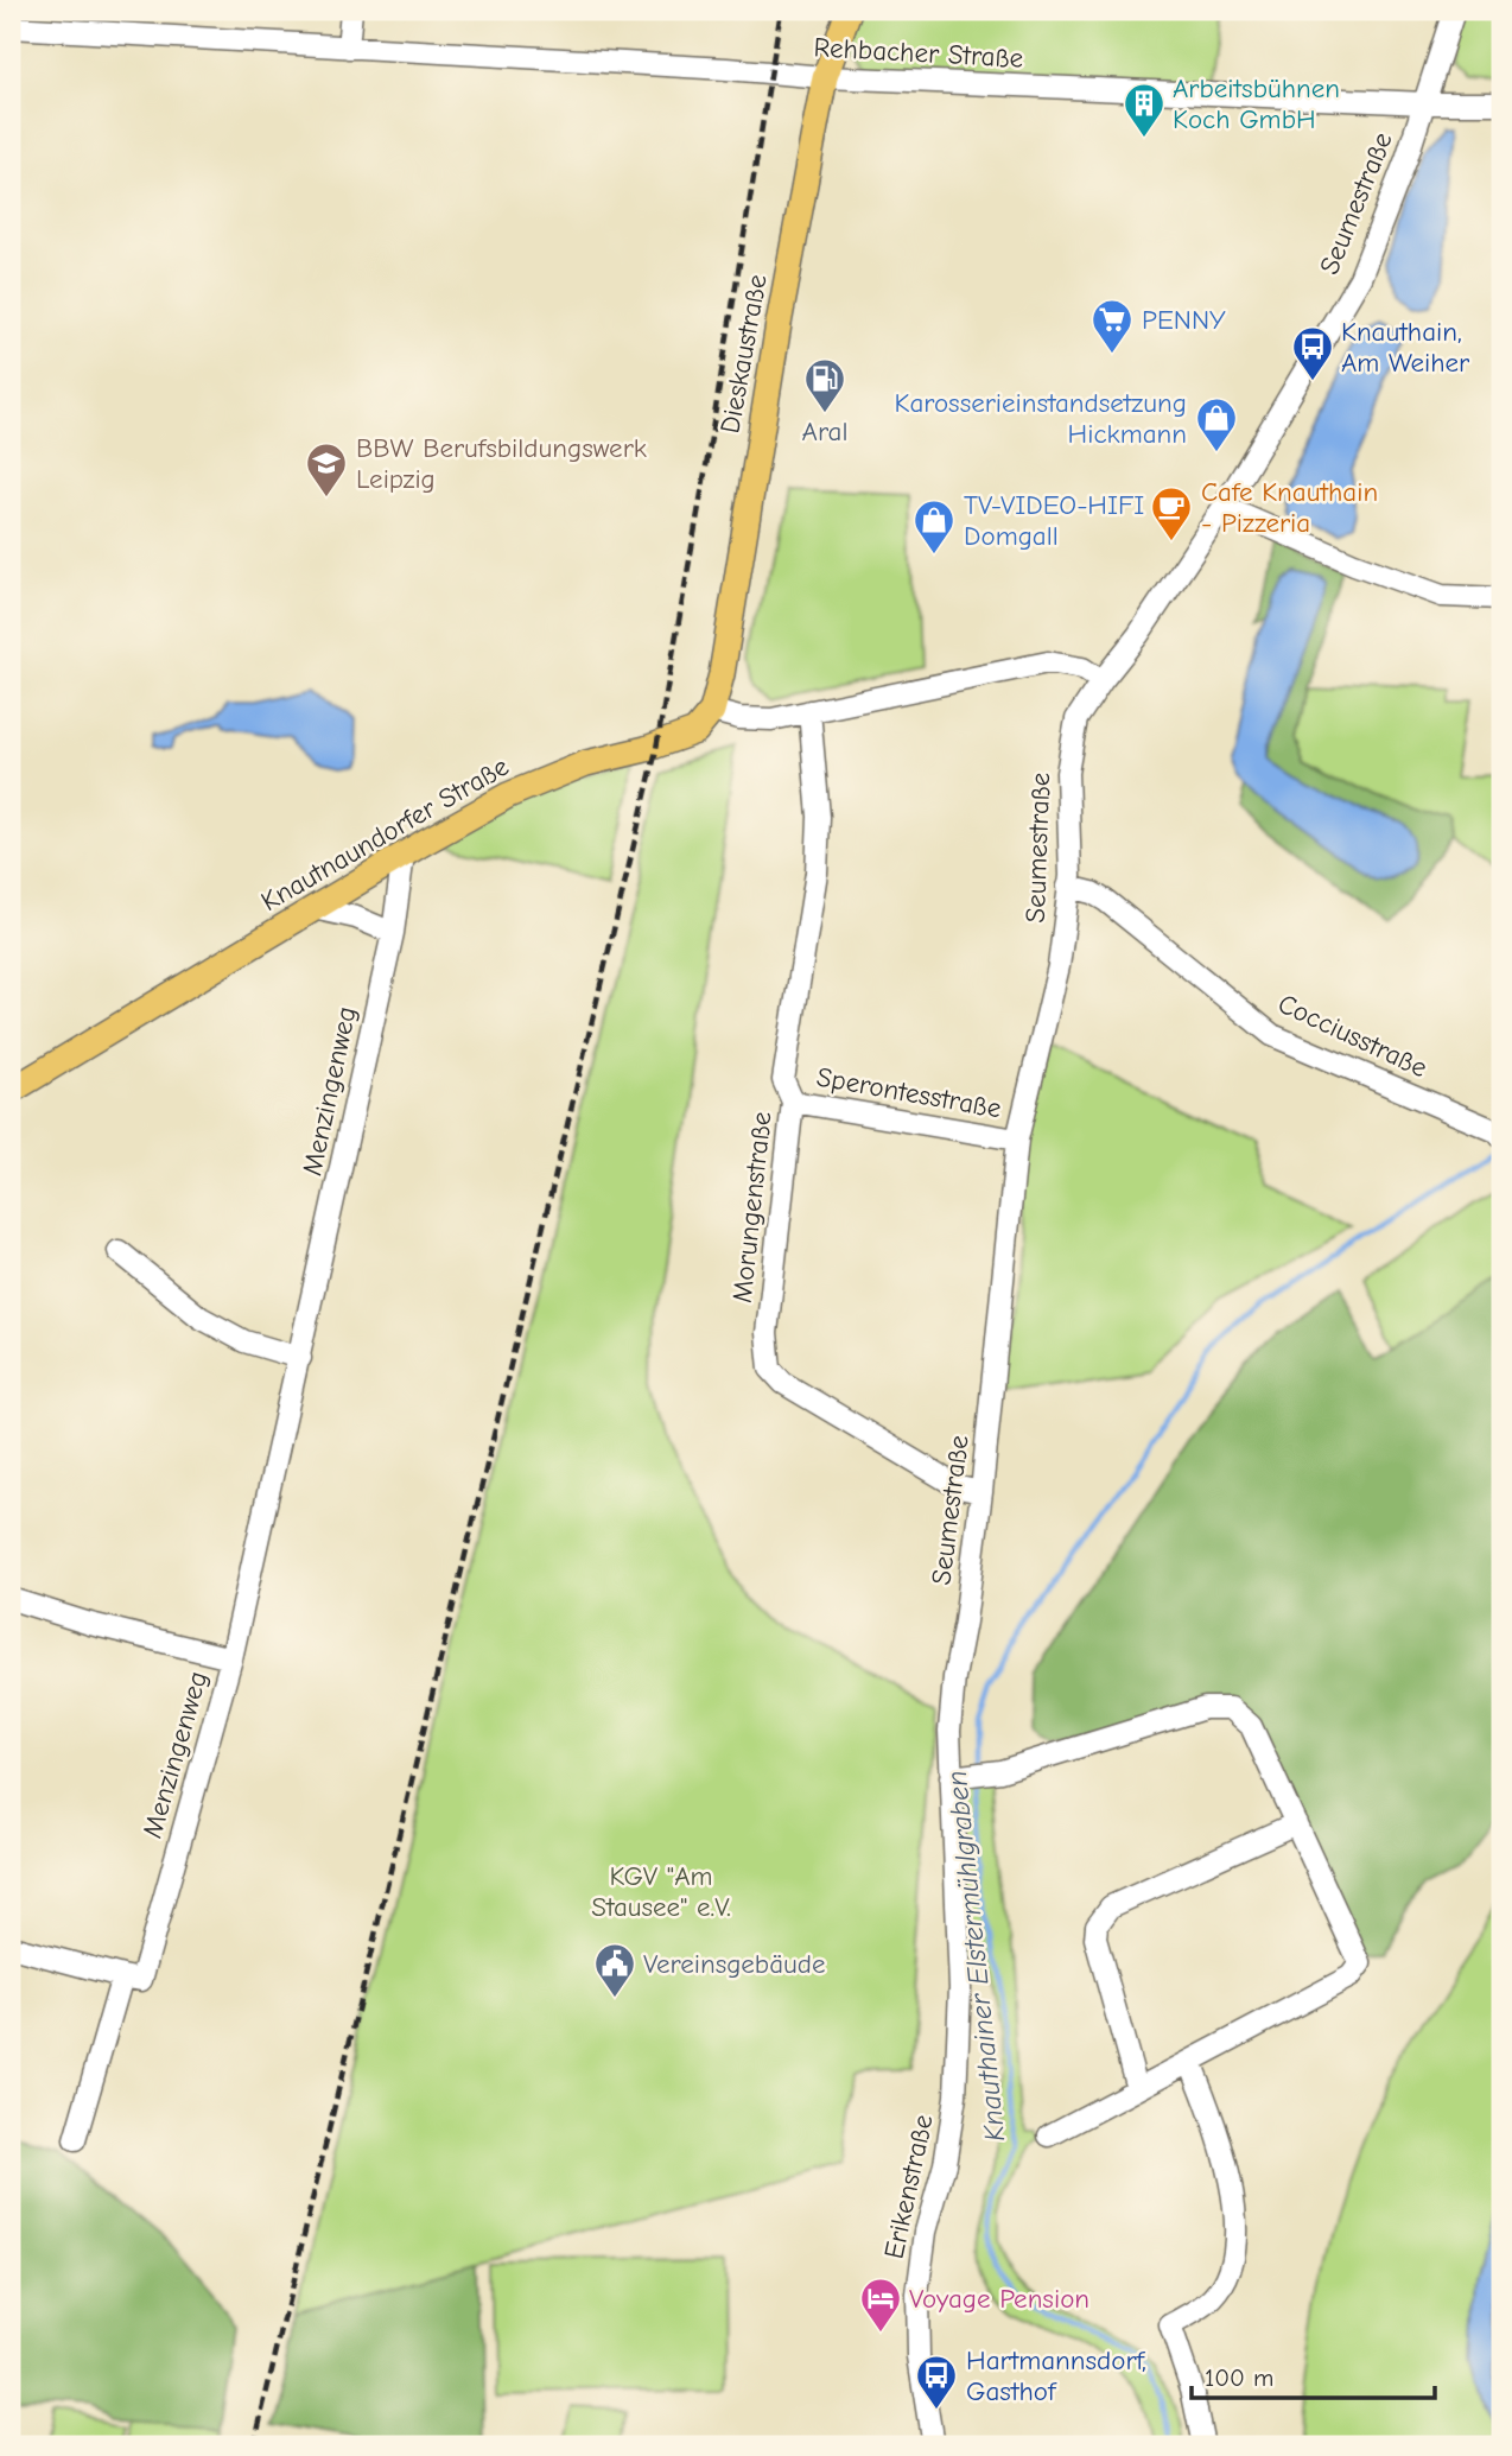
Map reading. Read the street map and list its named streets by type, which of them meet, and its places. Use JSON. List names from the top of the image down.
{
  "streets": {
    "main road": ["Dieskaustraße", "Knautnaundorfer Straße"],
    "street": [
      "Rehbacher Straße",
      "Seumestraße",
      "Cocciusstraße",
      "Menzingenweg",
      "Sperontesstraße",
      "Morungenstraße",
      "Erikenstraße"
    ]
  },
  "crossings": [
    ["Rehbacher Straße", "Seumestraße"],
    ["Rehbacher Straße", "Dieskaustraße"],
    ["Seumestraße", "Cocciusstraße"],
    ["Seumestraße", "Sperontesstraße"],
    ["Seumestraße", "Morungenstraße"],
    ["Seumestraße", "Erikenstraße"],
    ["Dieskaustraße", "Knautnaundorfer Straße"],
    ["Knautnaundorfer Straße", "Menzingenweg"],
    ["Sperontesstraße", "Morungenstraße"]
  ],
  "water": ["Knauthainer Elstermühlgraben"],
  "parks": ["KGV \"Am Stausee\" e.V."],
  "places": {
    "building": ["Arbeitsbühnen Koch GmbH"],
    "supermarket": ["PENNY"],
    "bus stop": ["Knauthain, Am Weiher", "Hartmannsdorf, Gasthof"],
    "fuel station": ["Aral"],
    "shop": ["Karosserieinstandsetzung Hickmann", "TV-VIDEO-HIFI Domgall"],
    "school or university": ["BBW Berufsbildungswerk Leipzig"],
    "cafe": ["Cafe Knauthain - Pizzeria"],
    "public building": ["Vereinsgebäude"],
    "hotel": ["Voyage Pension"]
  },
  "scale_bar": "100 m"
}
